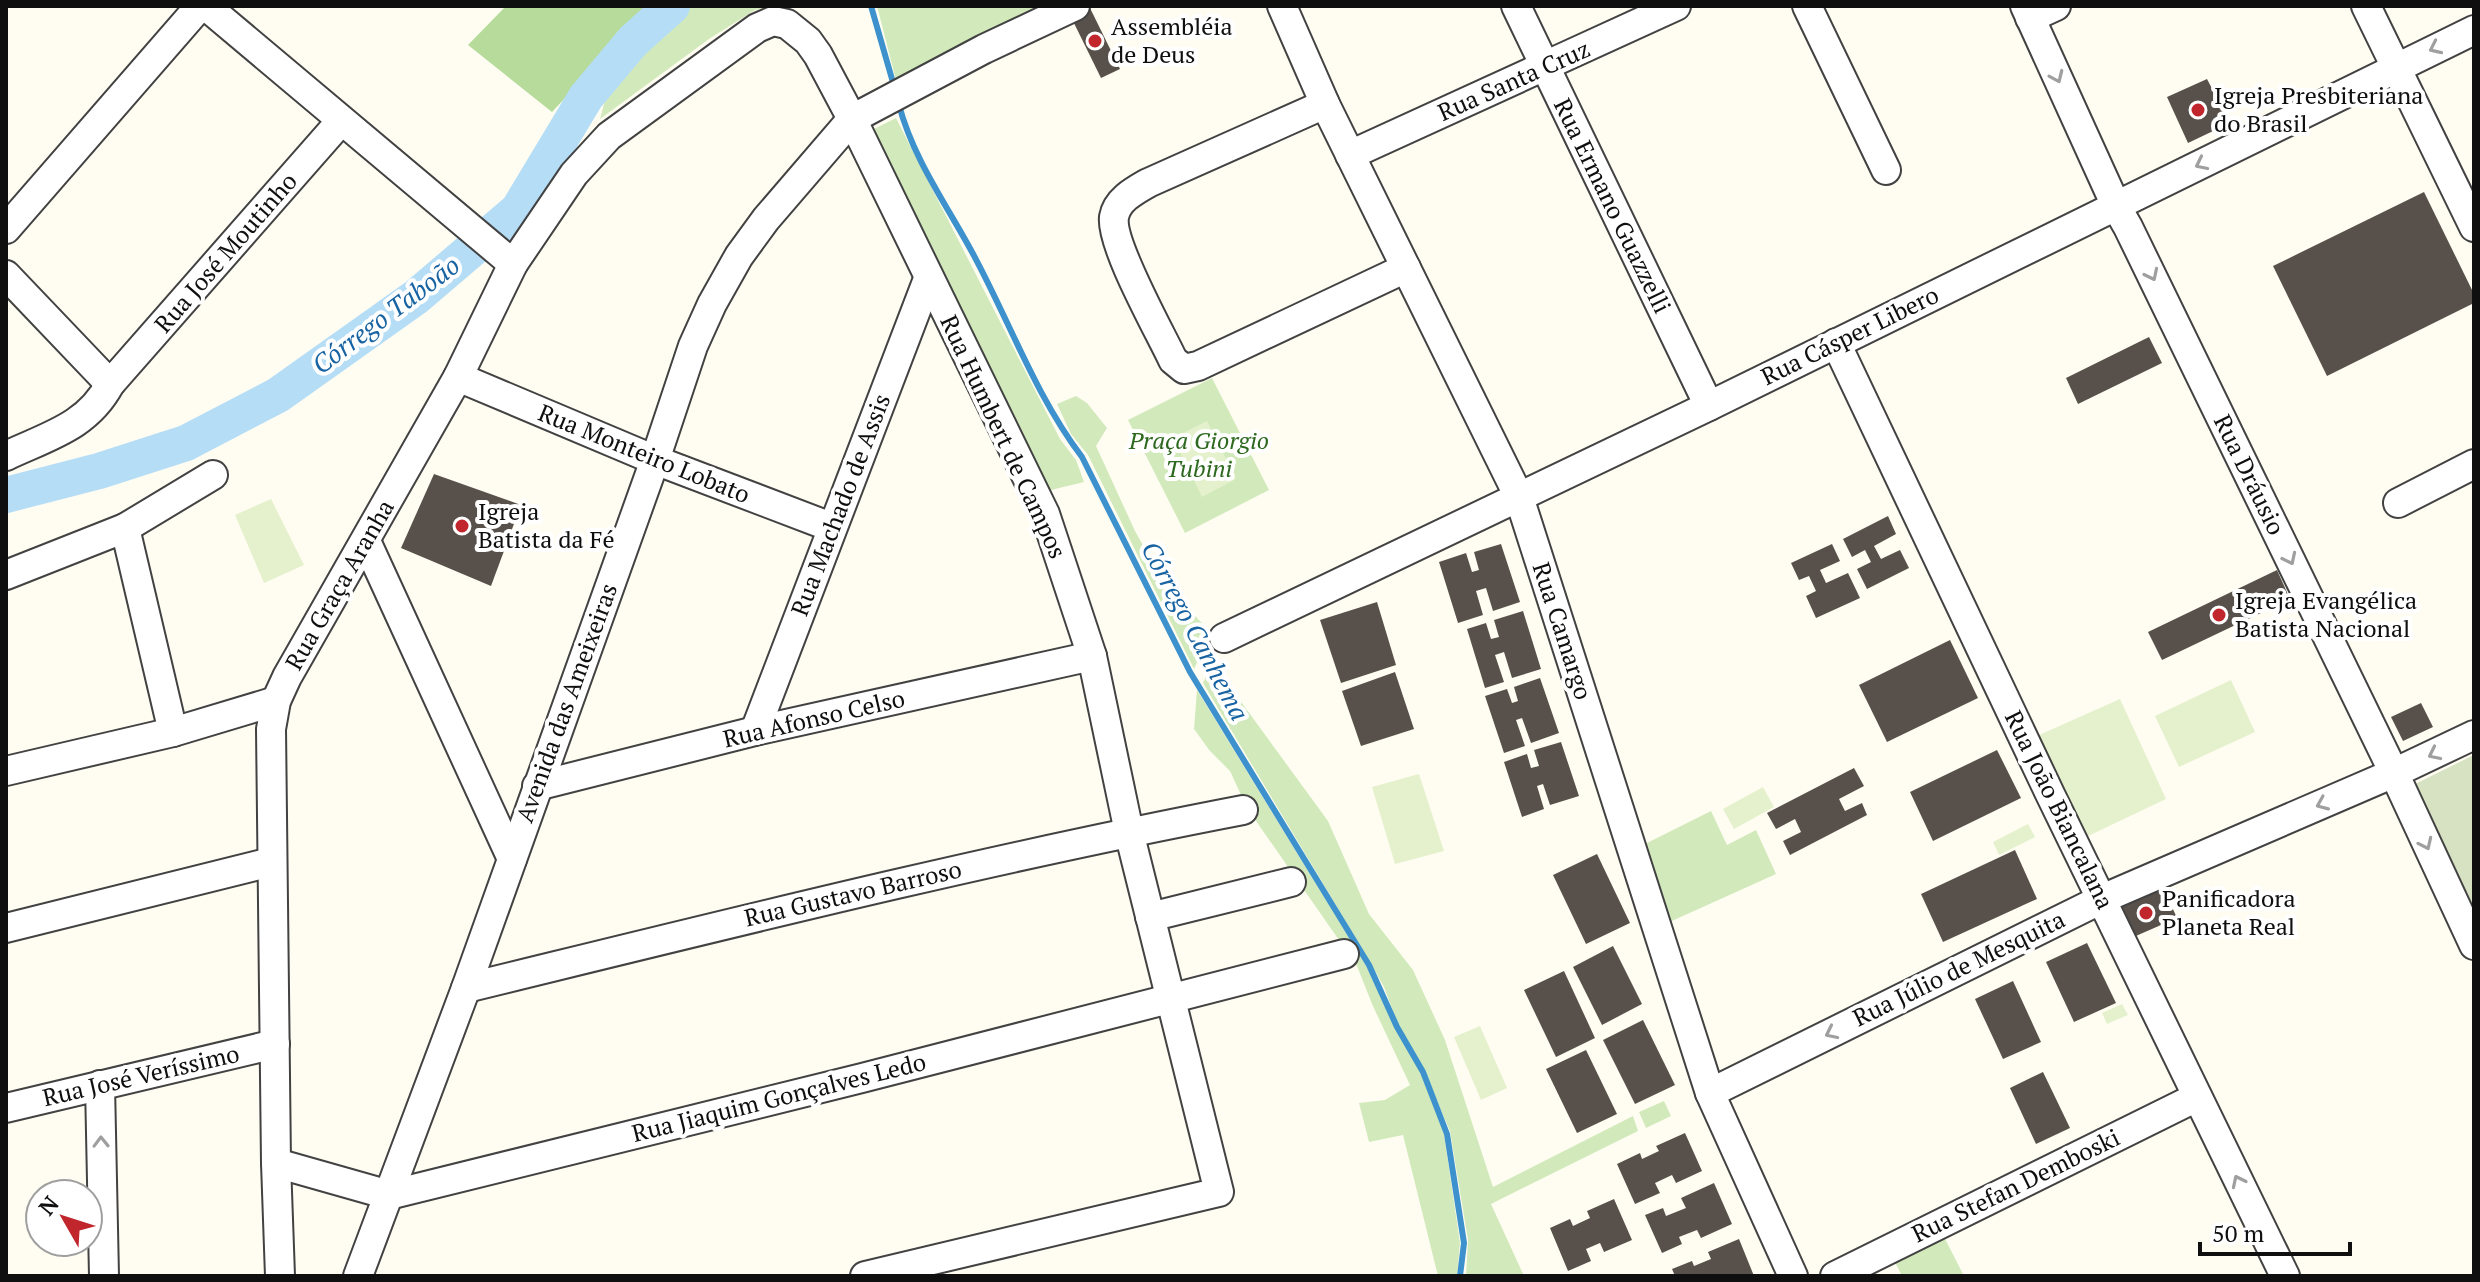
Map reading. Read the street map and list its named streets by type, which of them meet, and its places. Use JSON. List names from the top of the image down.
{
  "streets": {
    "street": [
      "Rua Santa Cruz",
      "Rua Ermano Guazzelli",
      "Rua José Moutinho",
      "Rua Cásper Libero",
      "Rua Humbert de Campos",
      "Rua Monteiro Lobato",
      "Rua Dráusio",
      "Rua Machado de Assis",
      "Rua Graça Aranha",
      "Rua Camargo",
      "Avenida das Ameixeiras",
      "Rua Afonso Celso",
      "Rua João Biancalana",
      "Rua Gustavo Barroso",
      "Rua Júlio de Mesquita",
      "Rua José Veríssimo",
      "Rua Jiaquim Gonçalves Ledo",
      "Rua Stefan Demboski"
    ]
  },
  "crossings": [
    ["Rua Santa Cruz", "Rua Ermano Guazzelli"],
    ["Rua Santa Cruz", "Rua Camargo"],
    ["Rua Ermano Guazzelli", "Rua Cásper Libero"],
    ["Rua Cásper Libero", "Rua Dráusio"],
    ["Rua Cásper Libero", "Rua Camargo"],
    ["Rua Cásper Libero", "Rua João Biancalana"],
    ["Rua Humbert de Campos", "Rua Machado de Assis"],
    ["Rua Humbert de Campos", "Rua Graça Aranha"],
    ["Rua Humbert de Campos", "Avenida das Ameixeiras"],
    ["Rua Humbert de Campos", "Rua Afonso Celso"],
    ["Rua Humbert de Campos", "Rua Gustavo Barroso"],
    ["Rua Humbert de Campos", "Rua Jiaquim Gonçalves Ledo"],
    ["Rua Monteiro Lobato", "Rua Machado de Assis"],
    ["Rua Monteiro Lobato", "Rua Graça Aranha"],
    ["Rua Monteiro Lobato", "Avenida das Ameixeiras"],
    ["Rua Dráusio", "Rua Júlio de Mesquita"],
    ["Rua Machado de Assis", "Rua Afonso Celso"],
    ["Rua Graça Aranha", "Rua José Veríssimo"],
    ["Rua Camargo", "Rua Júlio de Mesquita"],
    ["Avenida das Ameixeiras", "Rua Afonso Celso"],
    ["Avenida das Ameixeiras", "Rua Gustavo Barroso"],
    ["Avenida das Ameixeiras", "Rua Jiaquim Gonçalves Ledo"],
    ["Rua João Biancalana", "Rua Júlio de Mesquita"],
    ["Rua João Biancalana", "Rua Stefan Demboski"]
  ],
  "one_way": ["Rua Dráusio", "Rua Júlio de Mesquita"],
  "water": ["Córrego Taboão", "Córrego Canhema"],
  "parks": ["Praça Giorgio Tubini"],
  "places": [
    "Assembléia de Deus",
    "Igreja Presbiteriana do Brasil",
    "Igreja Batista da Fé",
    "Igreja Evangélica Batista Nacional",
    "Panificadora Planeta Real"
  ],
  "scale_bar": "50 m",
  "north": "top left"
}
